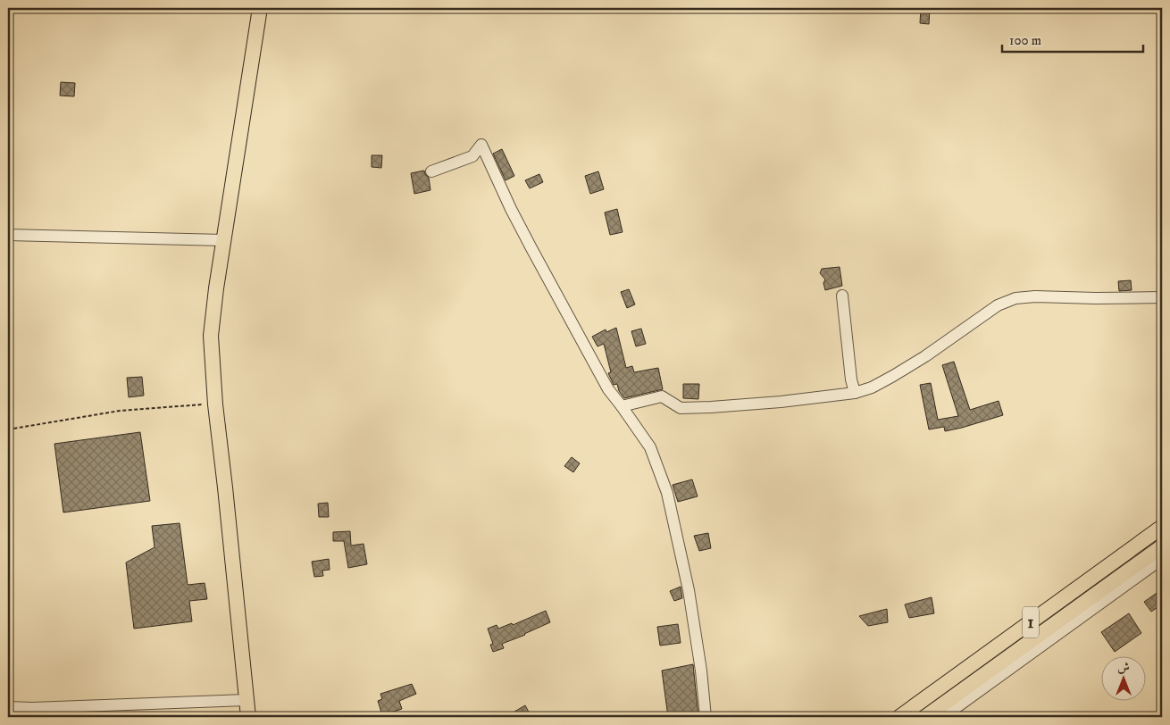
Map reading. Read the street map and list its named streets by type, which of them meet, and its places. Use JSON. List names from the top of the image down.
{
  "streets": {
    "main road": ["1"]
  },
  "scale_bar": "100 m",
  "north": "top"
}
